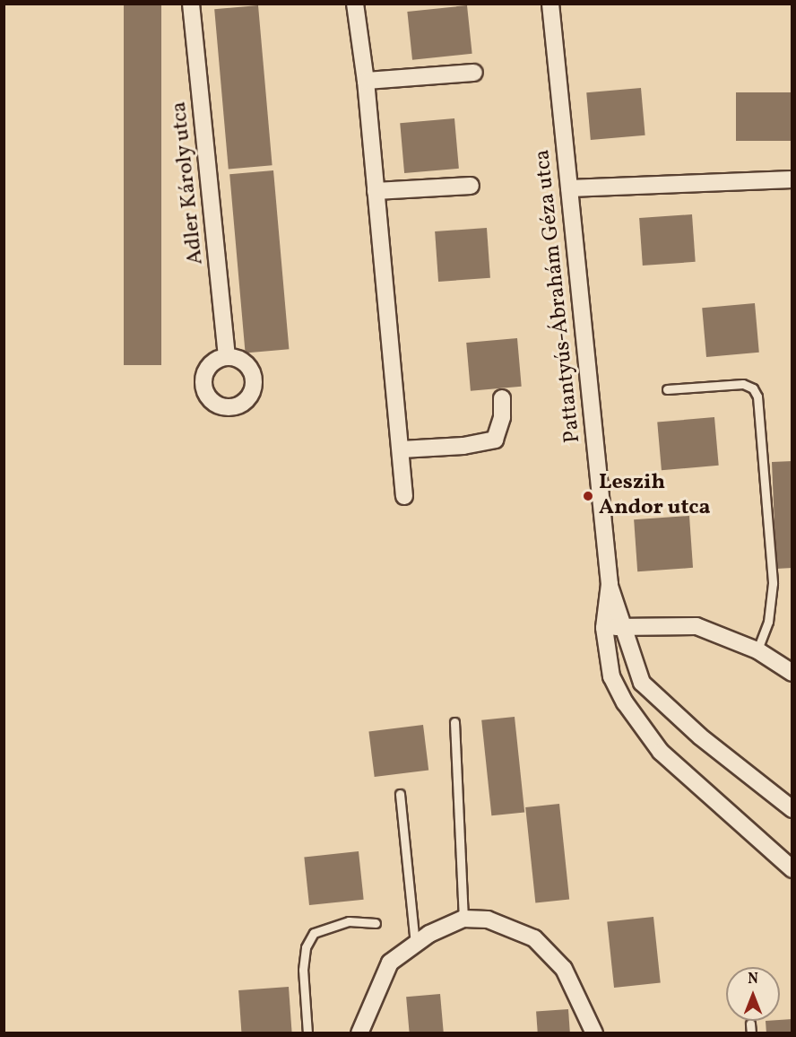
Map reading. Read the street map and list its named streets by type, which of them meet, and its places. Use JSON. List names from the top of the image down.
{
  "streets": {
    "street": ["Adler Károly utca", "Pattantyús-Ábrahám Géza utca"]
  },
  "places": ["Leszih Andor utca"],
  "north": "top"
}
